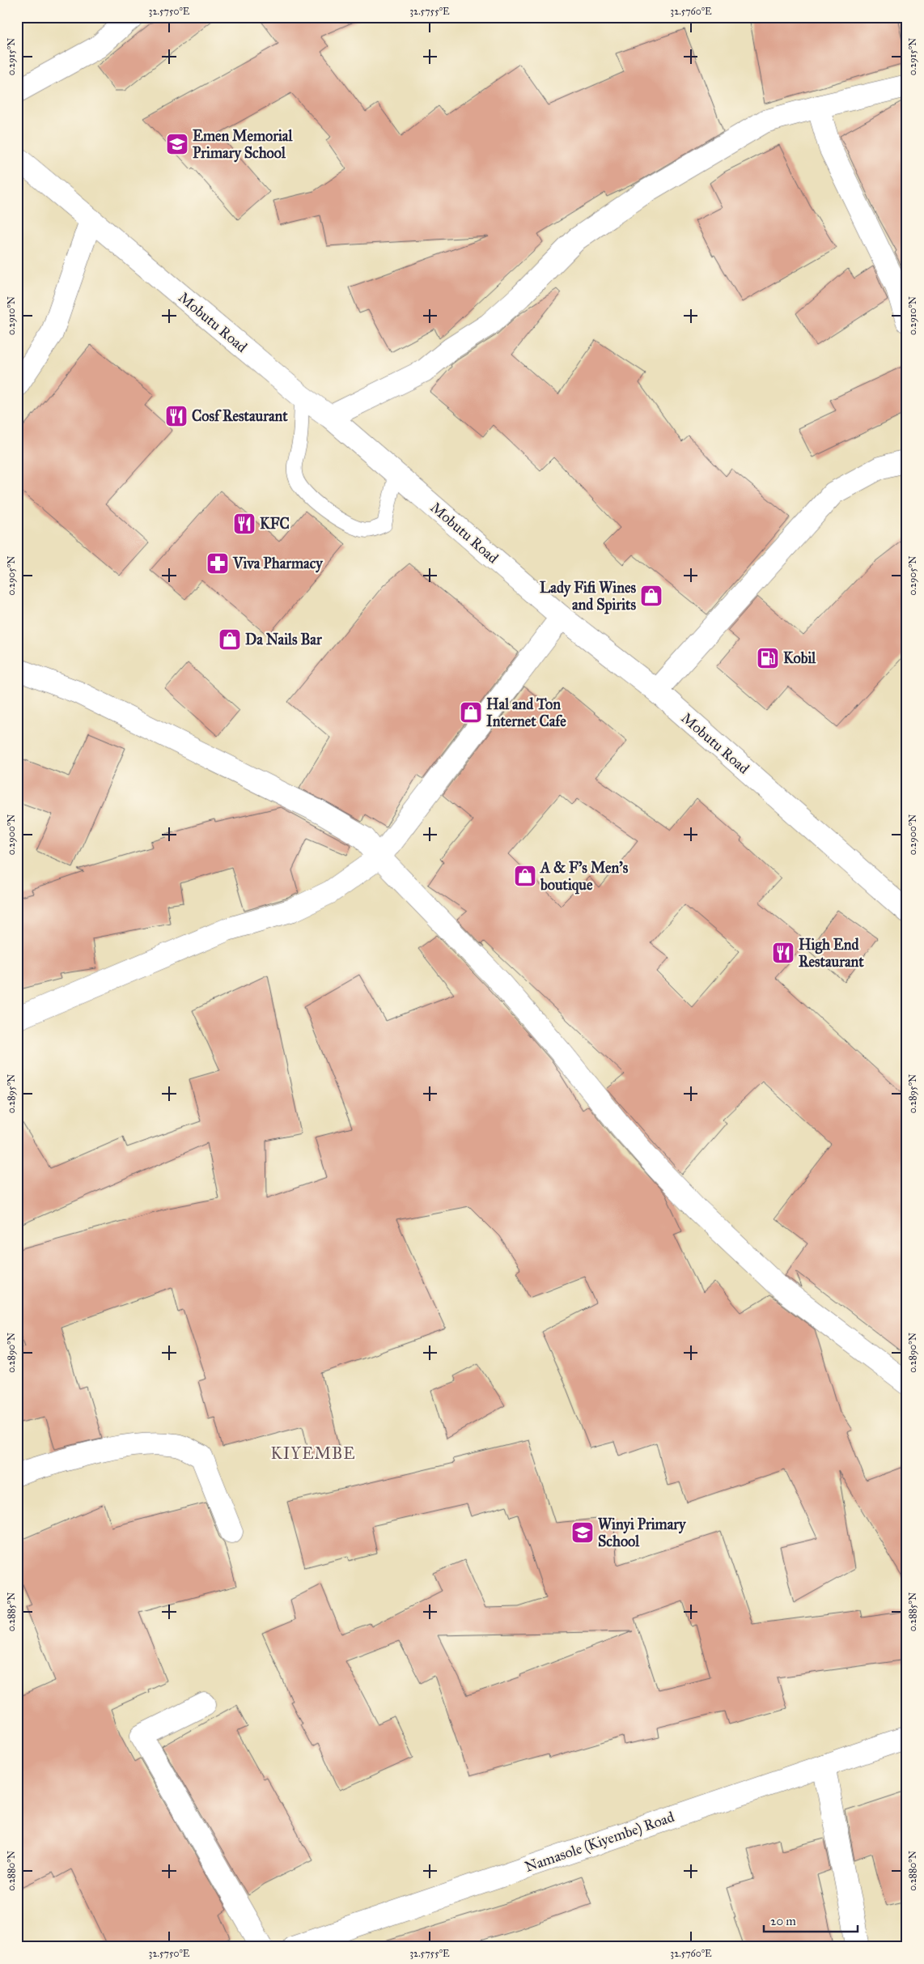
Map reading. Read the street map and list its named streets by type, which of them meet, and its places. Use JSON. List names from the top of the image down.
{
  "streets": {
    "street": ["Mobutu Road", "Namasole (Kiyembe) Road"]
  },
  "districts": ["KIYEMBE"],
  "places": {
    "school or university": ["Emen Memorial Primary School", "Winyi Primary School"],
    "restaurant": ["Cosf Restaurant", "KFC", "High End Restaurant"],
    "pharmacy": ["Viva Pharmacy"],
    "shop": [
      "Lady Fifi Wines and Spirits",
      "Da Nails Bar",
      "Hal and Ton Internet Cafe",
      "A & F's Men's boutique"
    ],
    "fuel station": ["Kobil"]
  },
  "scale_bar": "20 m",
  "coordinates": [
    "32.5750°E",
    "32.5755°E",
    "32.5760°E",
    "0.2915°N",
    "0.2910°N",
    "0.2905°N",
    "0.2900°N",
    "0.2895°N",
    "0.2890°N",
    "0.2885°N",
    "0.2880°N"
  ]
}
